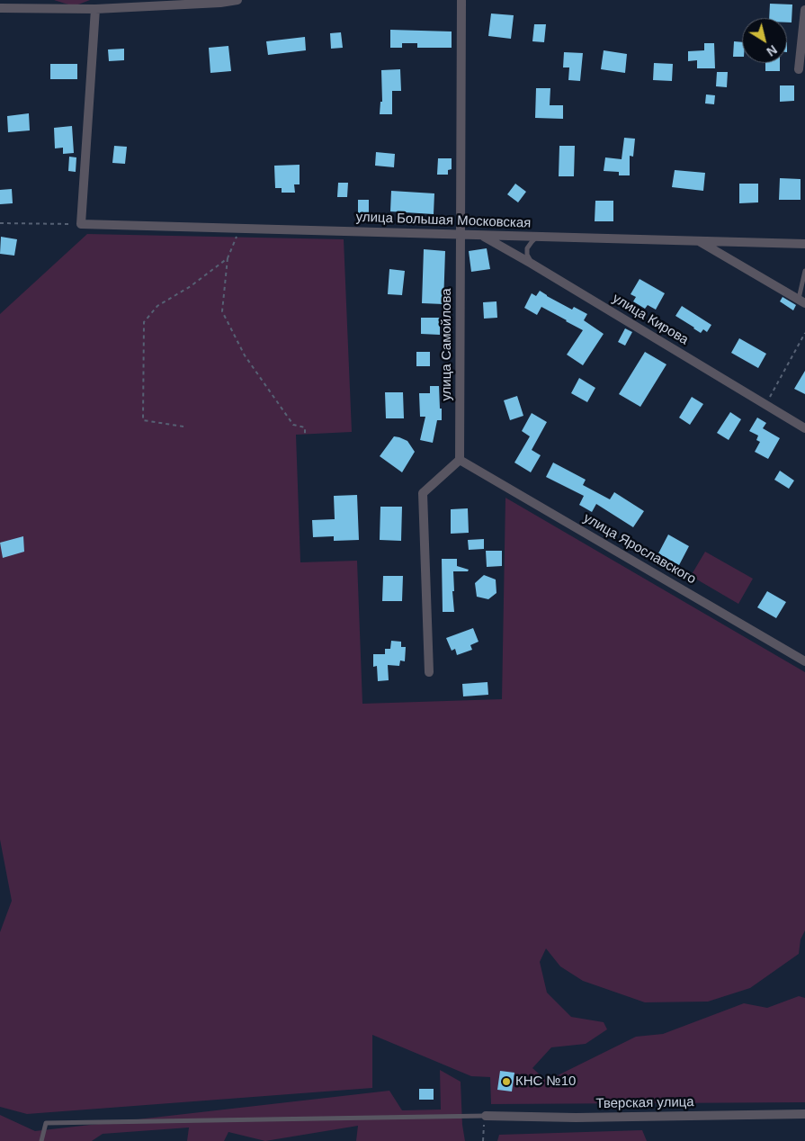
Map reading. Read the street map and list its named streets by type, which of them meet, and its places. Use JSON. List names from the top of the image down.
{
  "streets": {
    "street": [
      "улица Большая Московская",
      "улица Кирова",
      "улица Самойлова",
      "улица Ярославского",
      "Тверская улица"
    ]
  },
  "crossings": [
    ["улица Большая Московская", "улица Кирова"],
    ["улица Большая Московская", "улица Самойлова"],
    ["улица Самойлова", "улица Ярославского"]
  ],
  "places": ["КНС №10"],
  "north": "bottom right"
}
